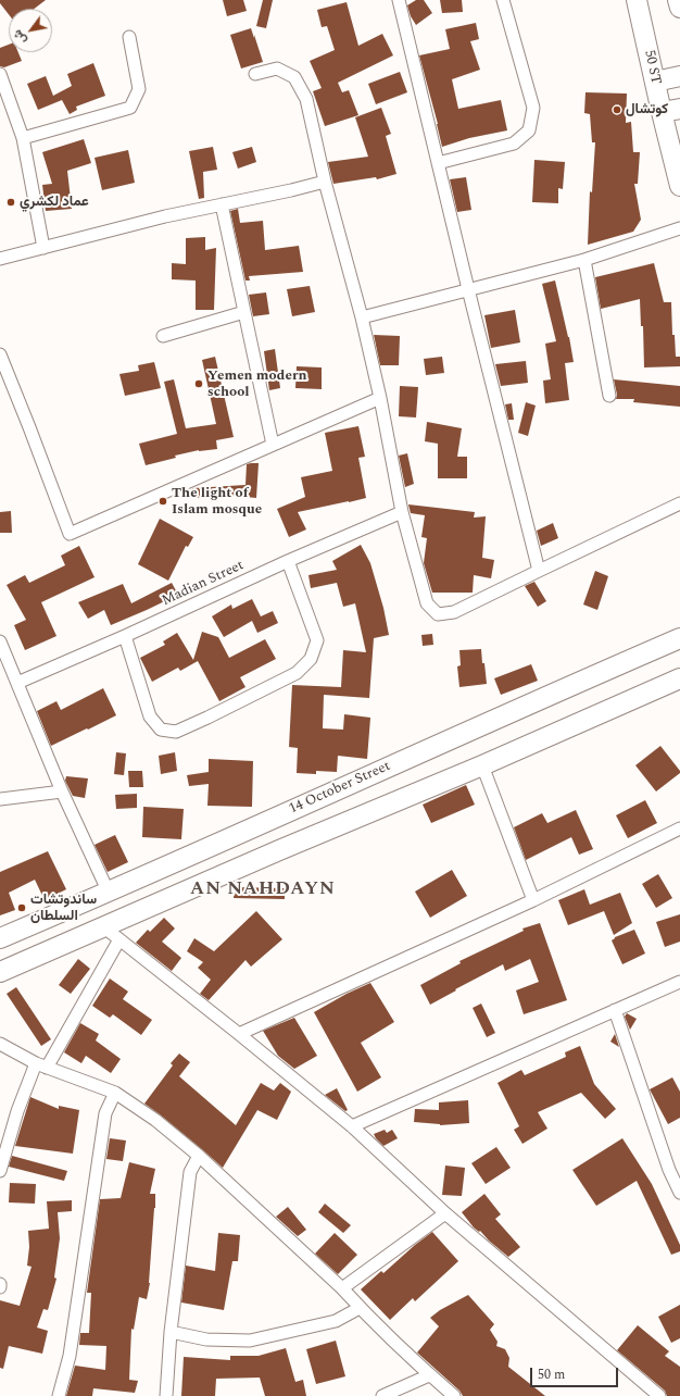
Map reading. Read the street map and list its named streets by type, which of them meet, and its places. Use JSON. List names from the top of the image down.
{
  "streets": {
    "main road": ["50 ST", "14 October Street"],
    "street": ["Madian Street"]
  },
  "districts": ["AN NAHDAYN"],
  "places": [
    "كوتشال",
    "عماد لكشري",
    "Yemen modern school",
    "The light of Islam mosque",
    "ساندوتشات السلطان"
  ],
  "scale_bar": "50 m",
  "north": "bottom left"
}
